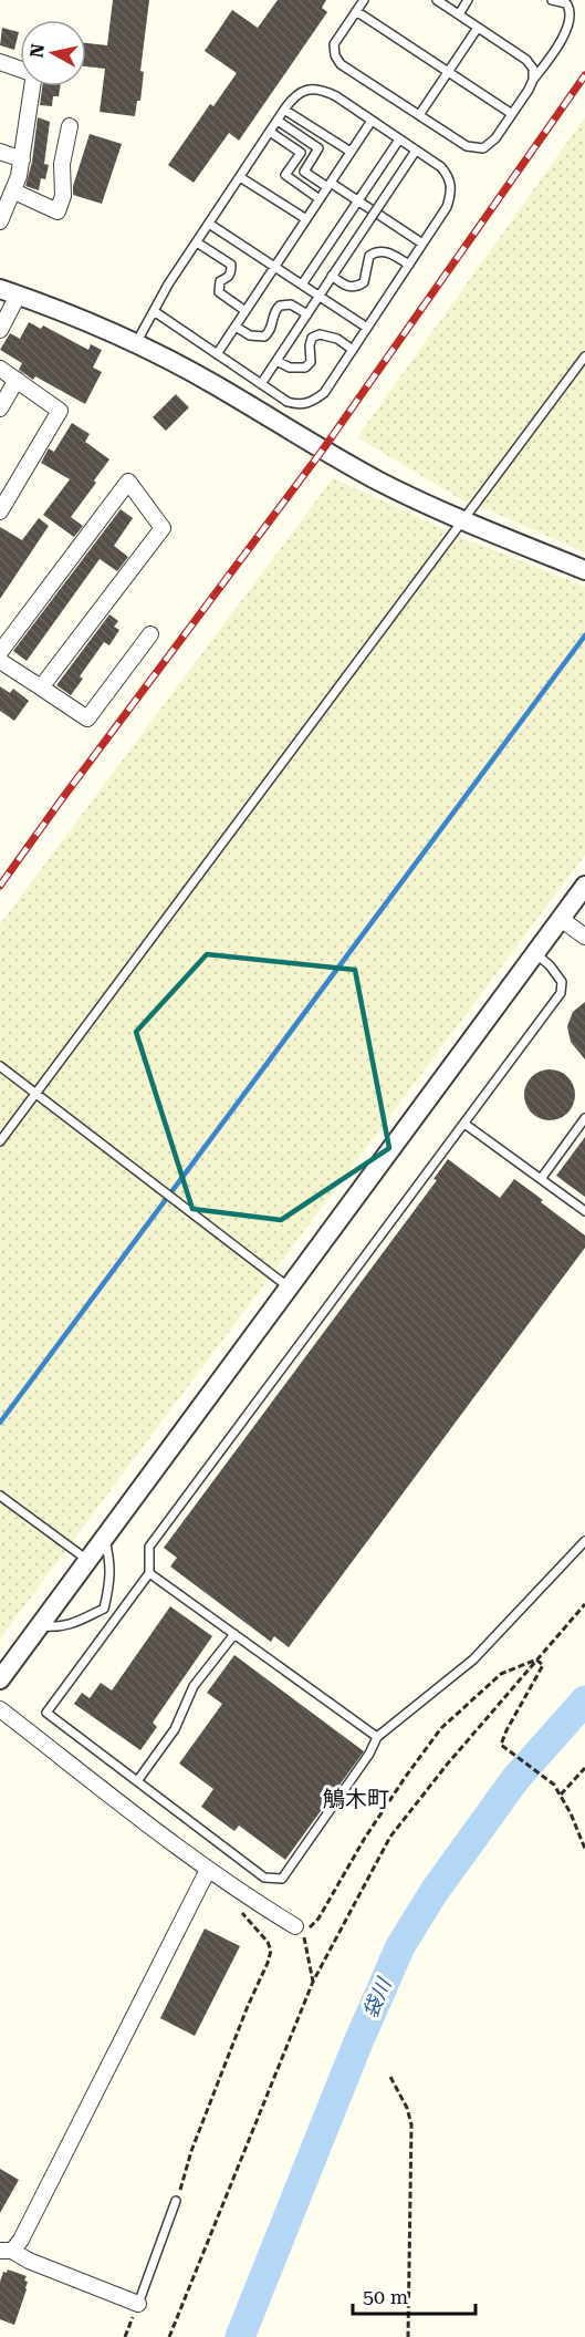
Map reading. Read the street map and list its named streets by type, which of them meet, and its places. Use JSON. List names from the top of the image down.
{
  "districts": ["鵤木町"],
  "water": ["袋川"],
  "scale_bar": "50 m",
  "north": "left"
}
